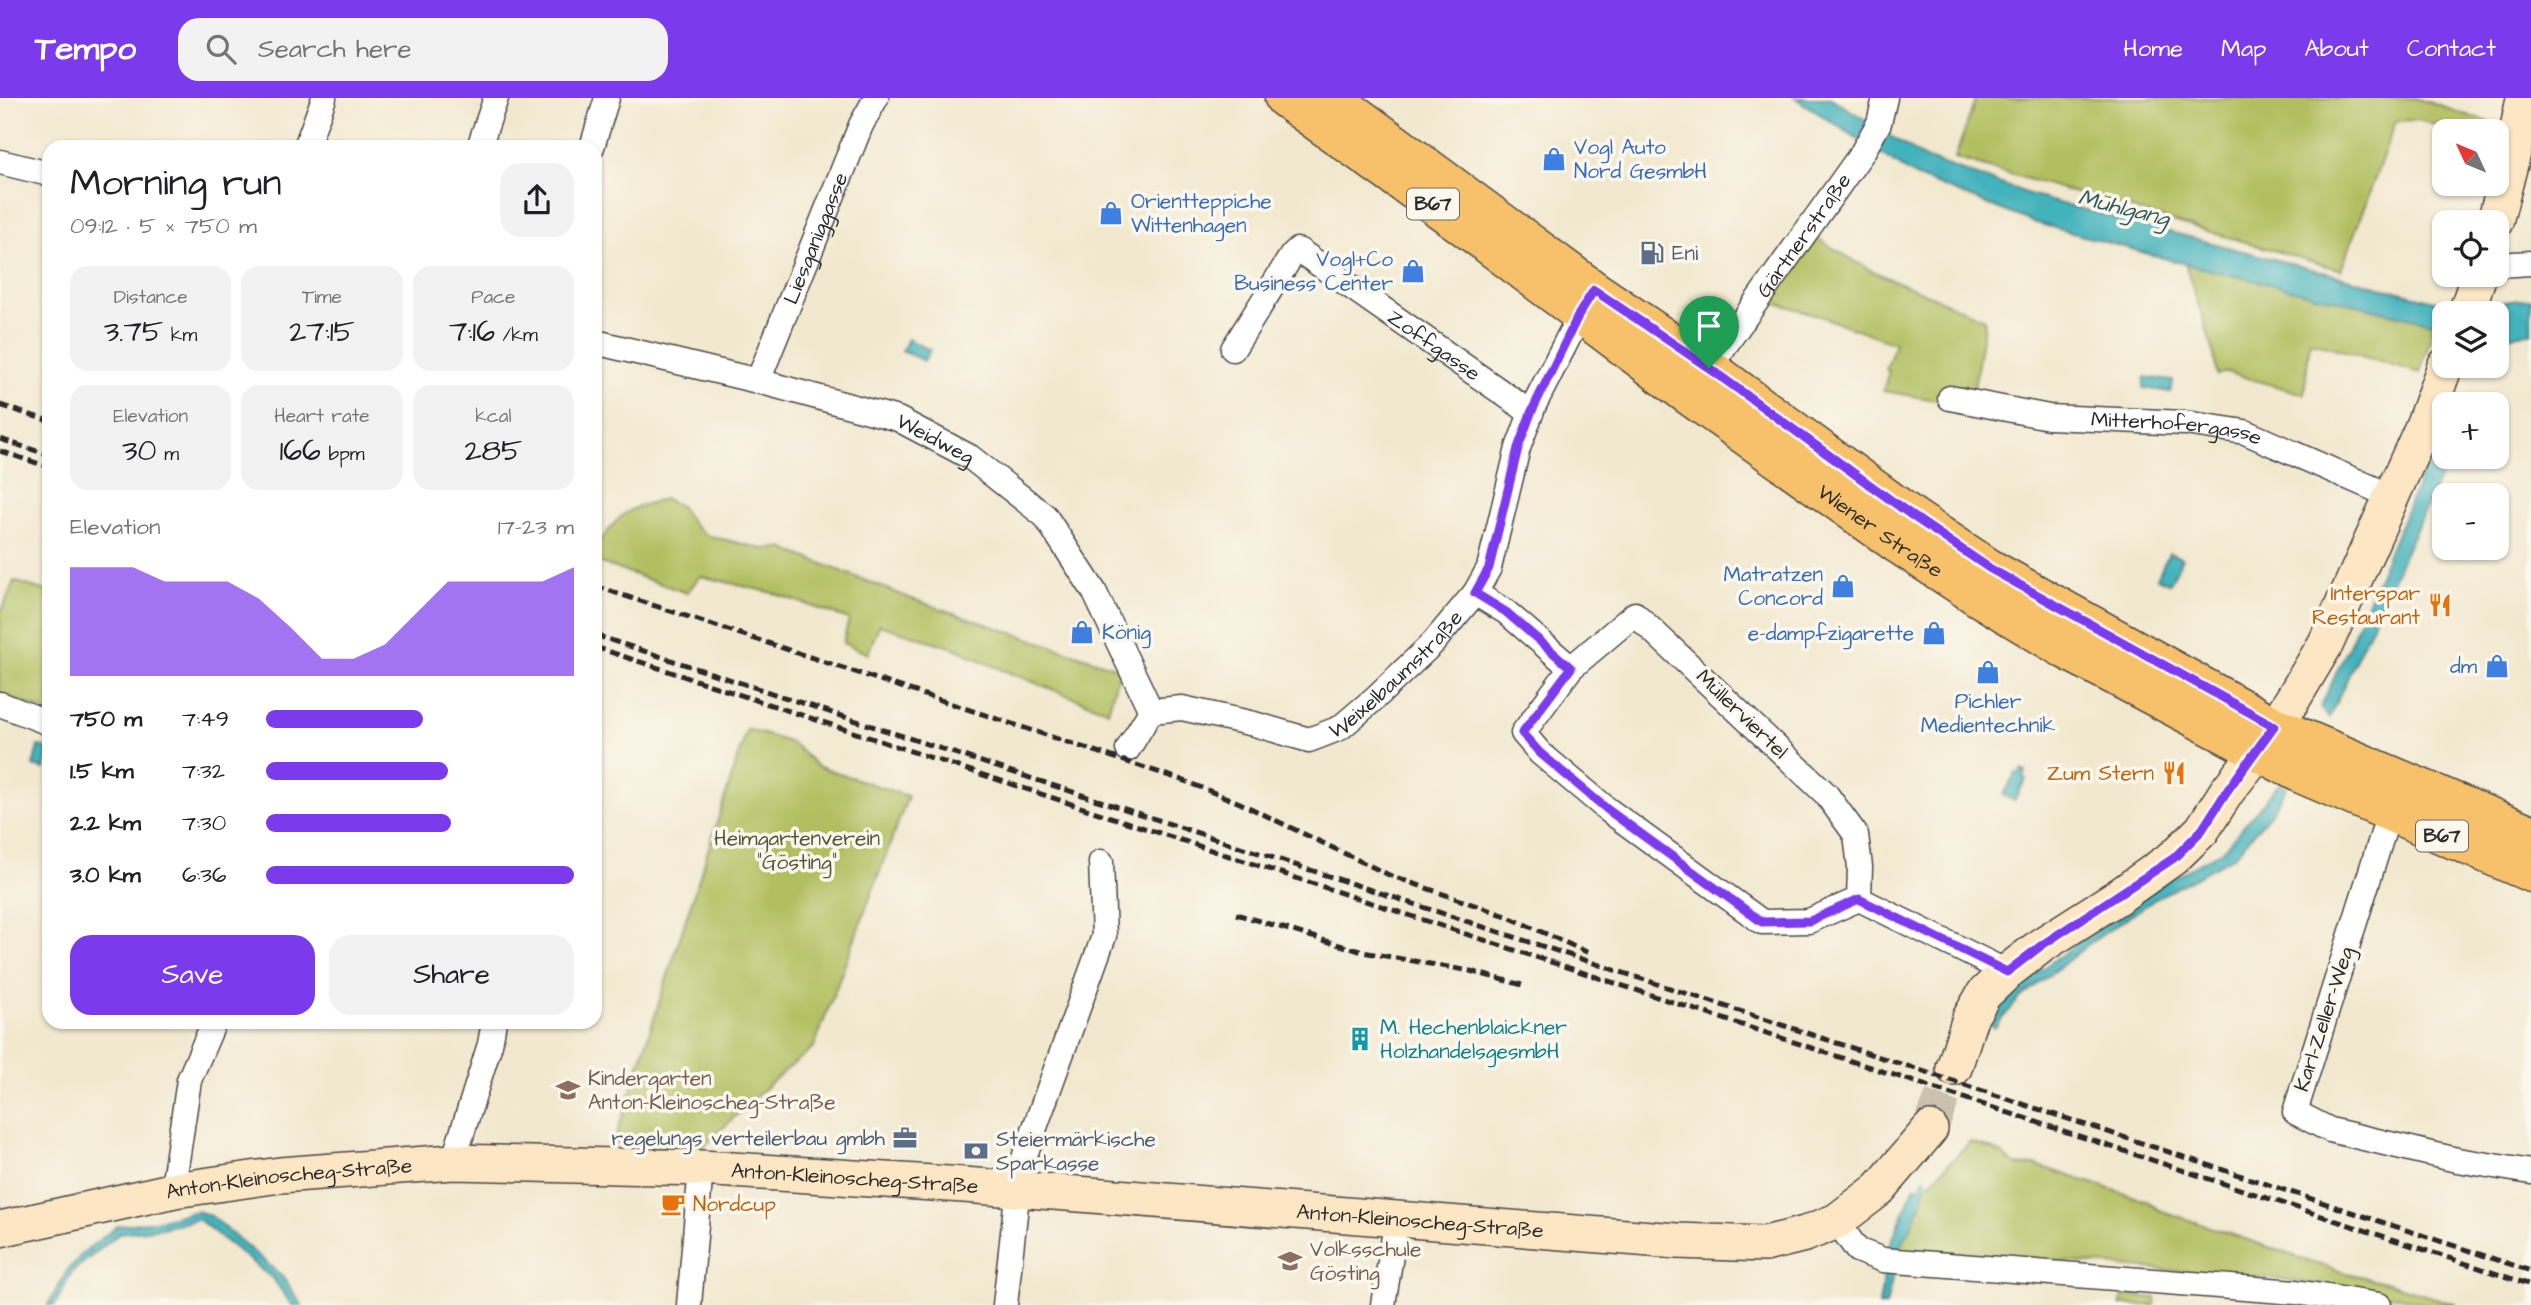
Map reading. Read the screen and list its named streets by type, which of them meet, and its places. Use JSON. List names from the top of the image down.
{
  "streets": {
    "main road": ["B67", "Wiener Straße", "Anton-Kleinoscheg-Straße"],
    "street": [
      "Gärtnerstraße",
      "Liesganiggasse",
      "Zoffgasse",
      "Mitterhofergasse",
      "Weidweg",
      "Weixelbaumstraße",
      "Müllerviertel",
      "Karl-Zeller-Weg"
    ]
  },
  "crossings": [
    ["Gärtnerstraße", "Wiener Straße"],
    ["Liesganiggasse", "Weidweg"],
    ["Zoffgasse", "Weixelbaumstraße"],
    ["Weidweg", "Weixelbaumstraße"],
    ["Wiener Straße", "Weixelbaumstraße"],
    ["Wiener Straße", "Karl-Zeller-Weg"]
  ],
  "water": ["Mühlgang"],
  "parks": ["Heimgartenverein \"Gösting\""],
  "places": {
    "shop": [
      "Vogl Auto Nord GesmbH",
      "Orientteppiche Wittenhagen",
      "Vogl+Co Business Center",
      "Matratzen Concord",
      "König",
      "e-dampfzigarette",
      "dm",
      "Pichler Medientechnik"
    ],
    "fuel station": ["Eni"],
    "restaurant": ["Interspar Restaurant", "Zum Stern"],
    "building": ["M. Hechenblaickner HolzhandelsgesmbH"],
    "school or university": ["Kindergarten Anton-Kleinoscheg-Straße", "Volksschule Gösting"],
    "office": ["regelungs verteilerbau gmbh"],
    "bank": ["Steiermärkische Sparkasse"],
    "cafe": ["Nordcup"]
  },
  "north": "top left",
  "page": {
    "header": "Tempo",
    "search": "Search here",
    "nav": [
      "Home",
      "Map",
      "About",
      "Contact"
    ],
    "map_buttons": ["+", "−"],
    "heading": ["Morning run", "09:12 · 5 × 750 m"],
    "stats": [
      ["Distance", "3.75 km"],
      ["Time", "27:15"],
      ["Pace", "7:16 /km"],
      ["Elevation", "30 m"],
      ["Heart rate", "166 bpm"],
      ["kcal", "285"]
    ],
    "chart": ["Elevation", "17–23 m"],
    "list": [
      {
        "name": "750 m",
        "note": "7:49"
      },
      {
        "name": "1.5 km",
        "note": "7:32"
      },
      {
        "name": "2.2 km",
        "note": "7:30"
      },
      {
        "name": "3.0 km",
        "note": "6:36"
      }
    ],
    "buttons": ["Save", "Share"]
  }
}
